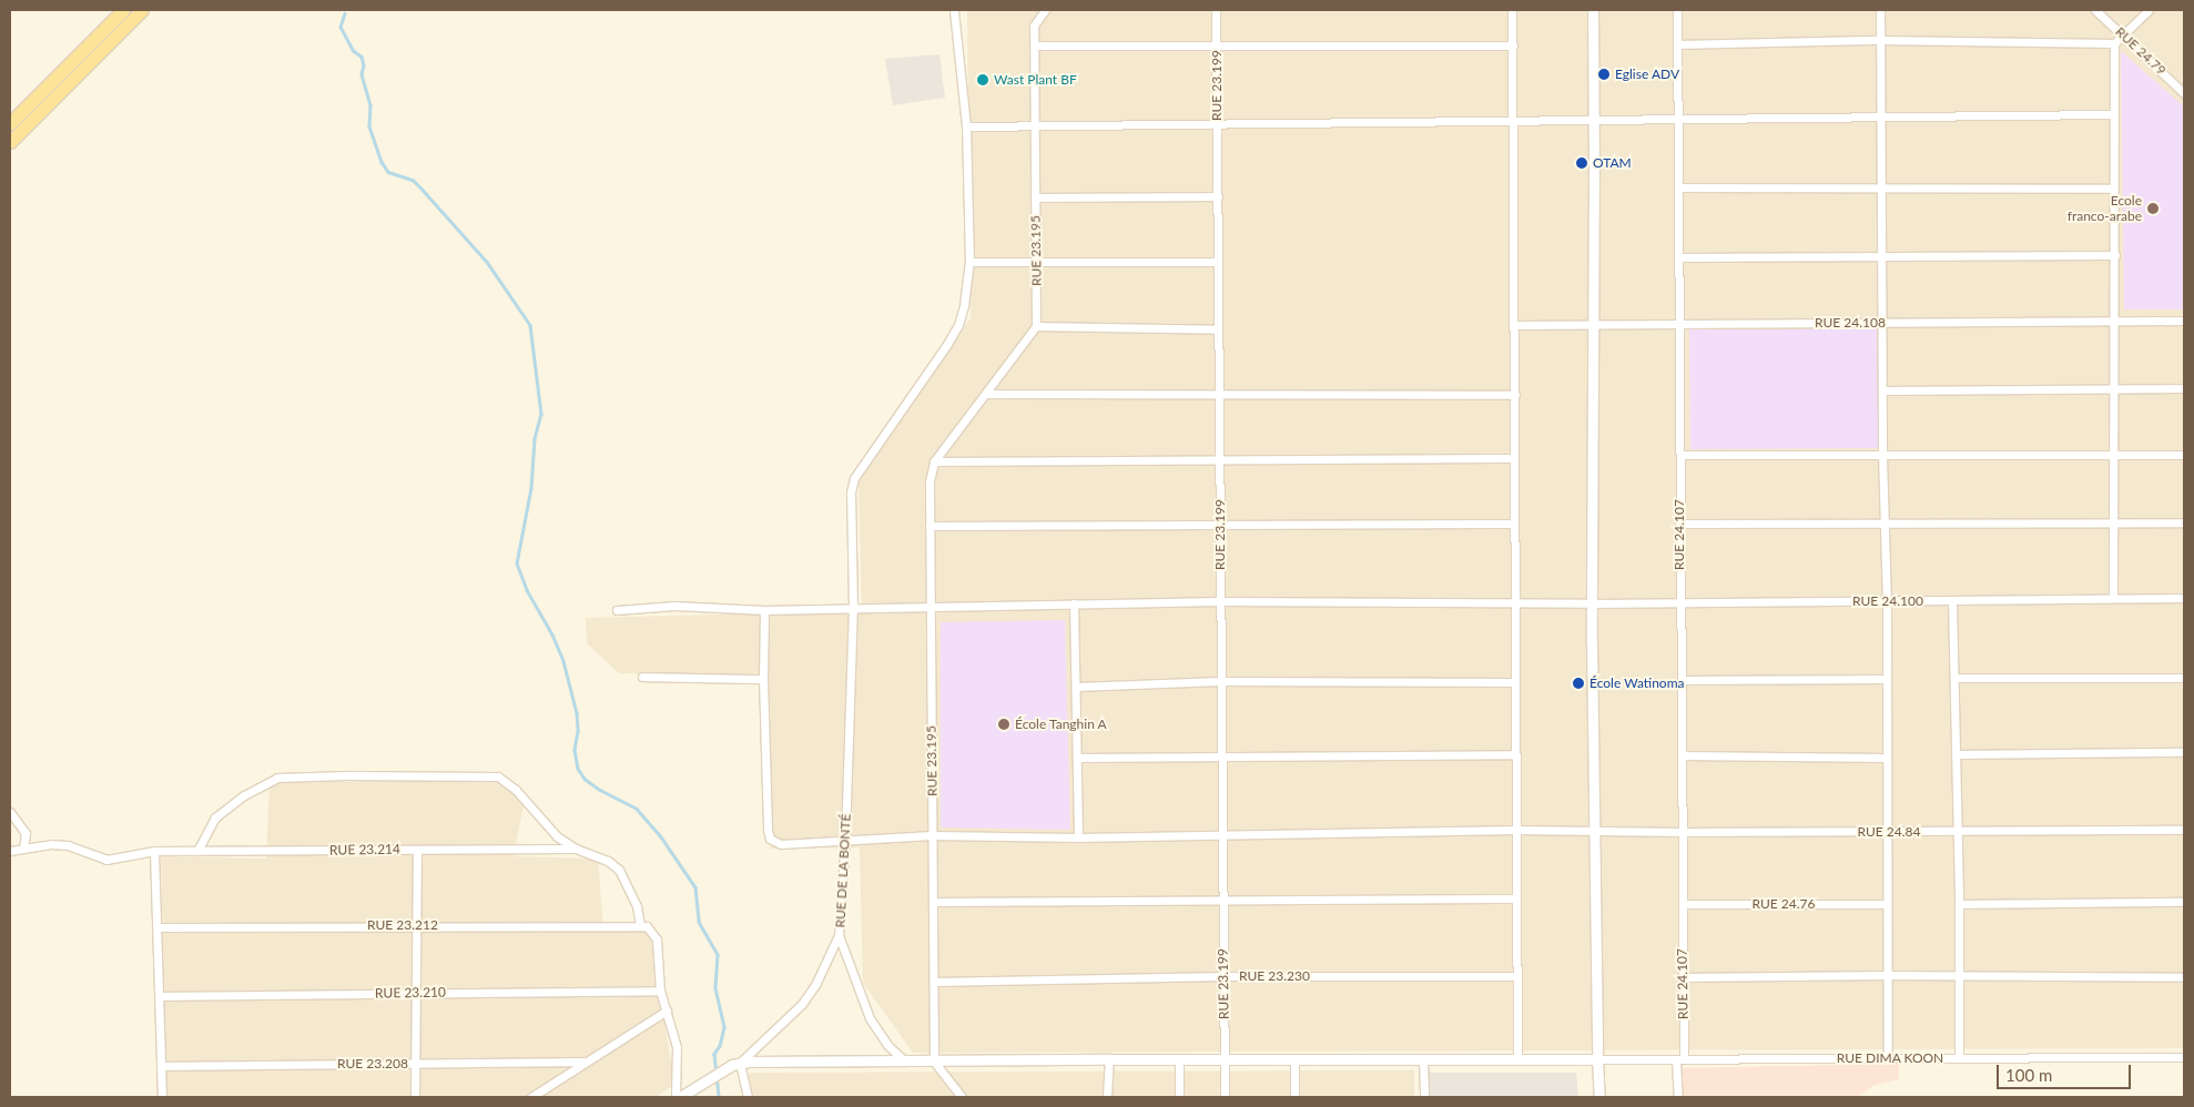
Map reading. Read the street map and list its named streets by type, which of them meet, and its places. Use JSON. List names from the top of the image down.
{
  "streets": {
    "street": [
      "RUE 24.79",
      "RUE 23.199",
      "RUE 23.195",
      "RUE 24.108",
      "RUE 24.107",
      "RUE 24.100",
      "RUE 24.84",
      "RUE 23.214",
      "RUE DE LA BONTÉ",
      "RUE 24.76",
      "RUE 23.212",
      "RUE 23.230",
      "RUE 23.210",
      "RUE DIMA KOON",
      "RUE 23.208"
    ]
  },
  "crossings": [
    ["RUE 23.199", "RUE 24.100"],
    ["RUE 23.199", "RUE 24.84"],
    ["RUE 23.199", "RUE 23.230"],
    ["RUE 23.195", "RUE 24.100"],
    ["RUE 23.195", "RUE 24.84"],
    ["RUE 23.195", "RUE 23.230"],
    ["RUE 24.108", "RUE 24.107"],
    ["RUE 24.107", "RUE 24.100"],
    ["RUE 24.107", "RUE 24.84"],
    ["RUE 24.107", "RUE 24.76"],
    ["RUE 24.107", "RUE DIMA KOON"],
    ["RUE 24.100", "RUE DE LA BONTÉ"],
    ["RUE 24.84", "RUE DE LA BONTÉ"]
  ],
  "places": [
    "Eglise ADV",
    "Wast Plant BF",
    "OTAM",
    "Ecole franco-arabe",
    "École Watinoma",
    "École Tanghin A"
  ],
  "scale_bar": "100 m"
}
